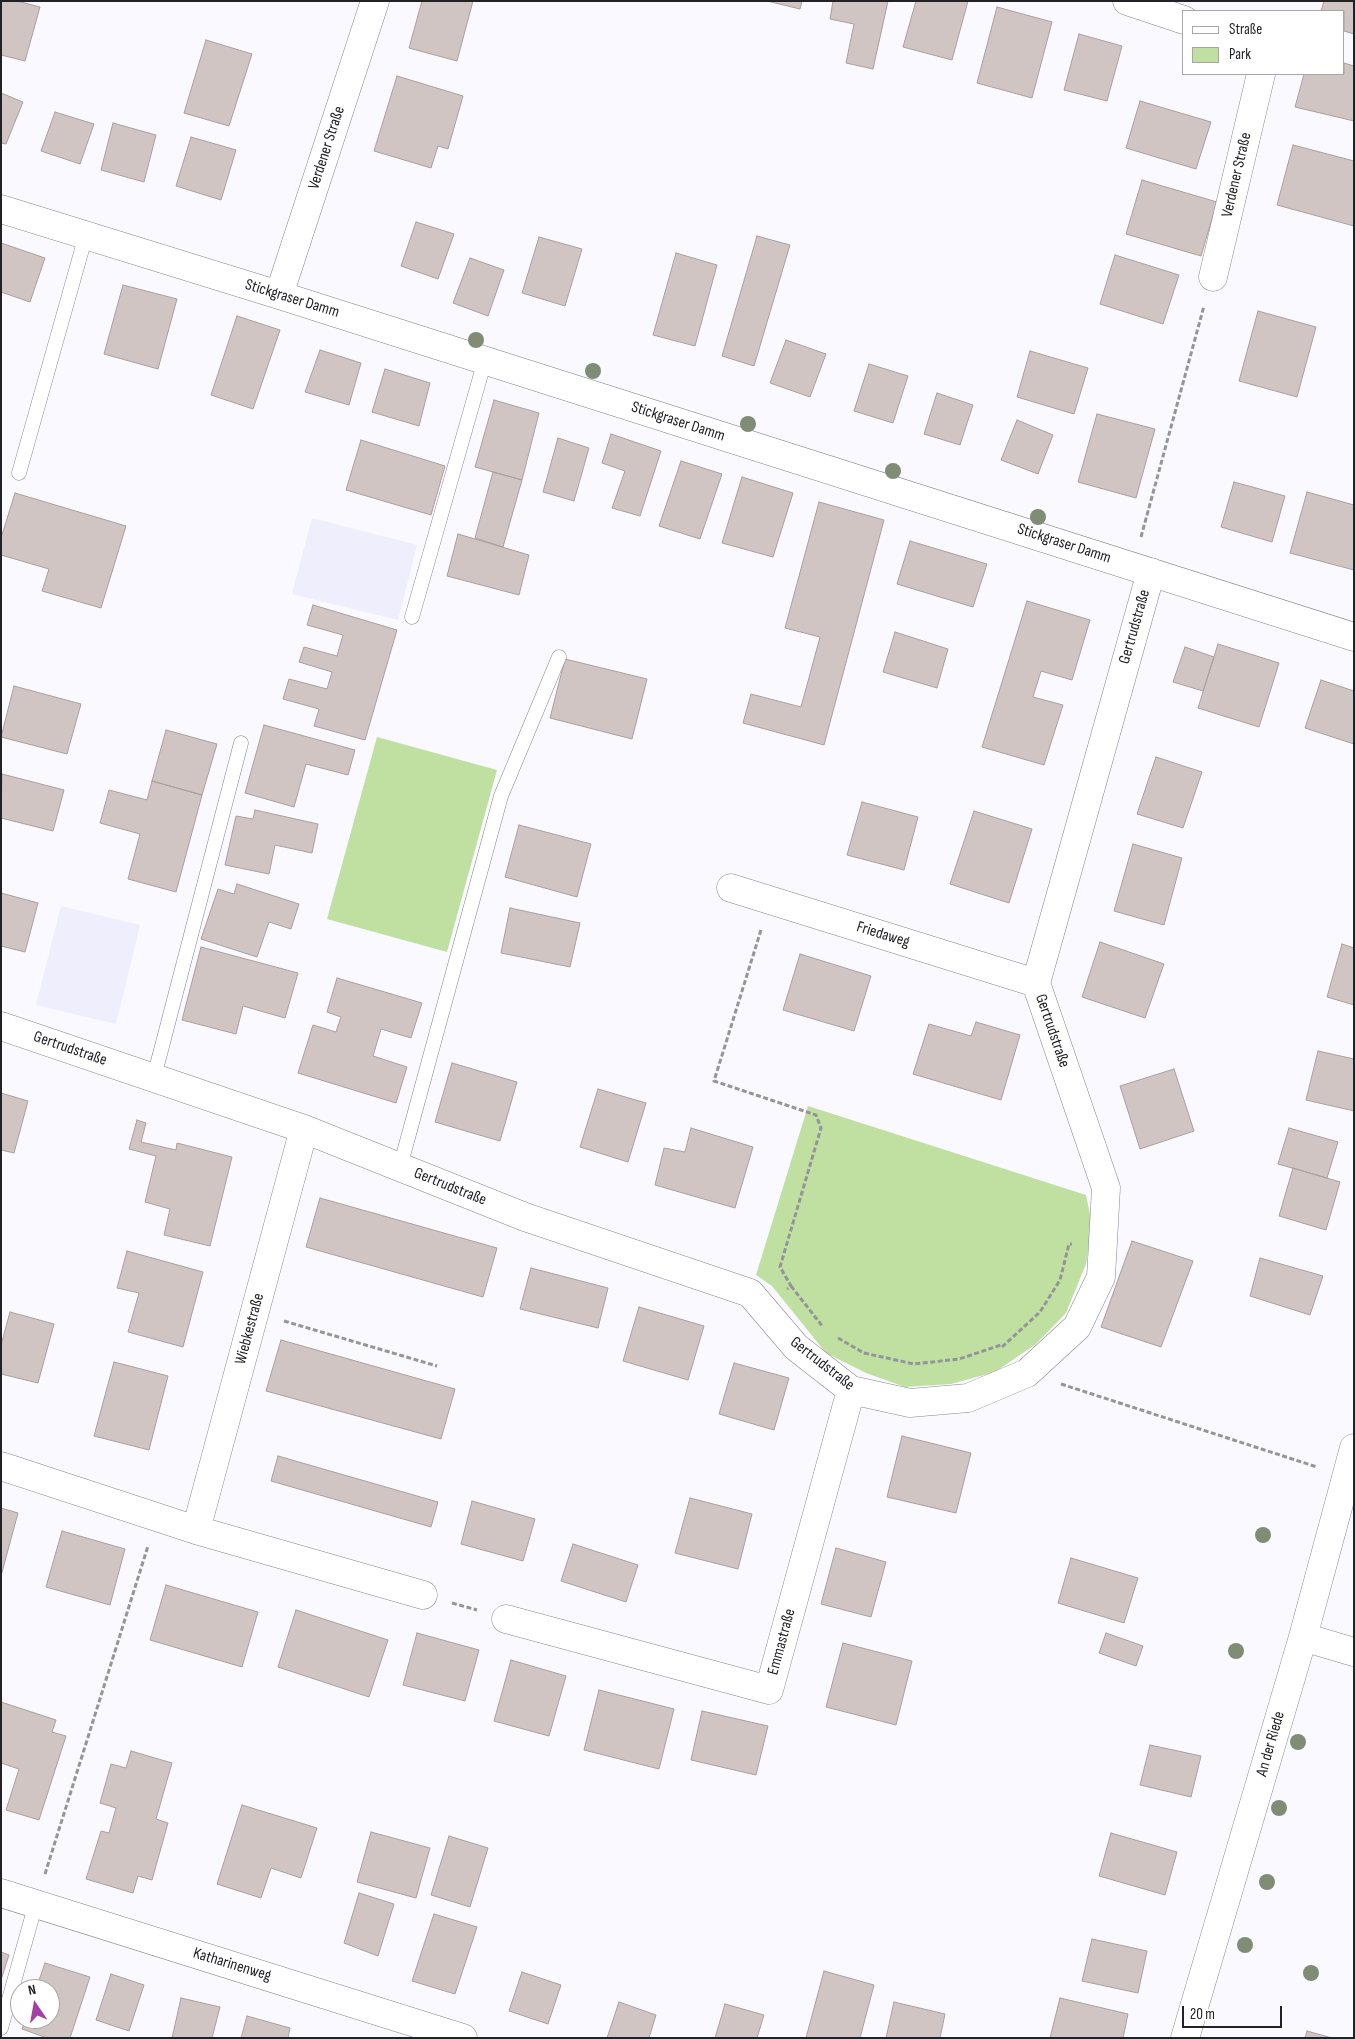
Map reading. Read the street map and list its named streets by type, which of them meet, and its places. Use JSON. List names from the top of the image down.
{
  "streets": {
    "street": [
      "Verdener Straße",
      "Stickgraser Damm",
      "Gertrudstraße",
      "Friedaweg",
      "Wiebkestraße",
      "Emmastraße",
      "An der Riede",
      "Katharinenweg"
    ]
  },
  "crossings": [
    ["Verdener Straße", "Stickgraser Damm"],
    ["Stickgraser Damm", "Gertrudstraße"],
    ["Gertrudstraße", "Friedaweg"],
    ["Gertrudstraße", "Wiebkestraße"],
    ["Gertrudstraße", "Emmastraße"]
  ],
  "legend": ["Straße", "Park"],
  "scale_bar": "20 m",
  "north": "top"
}
